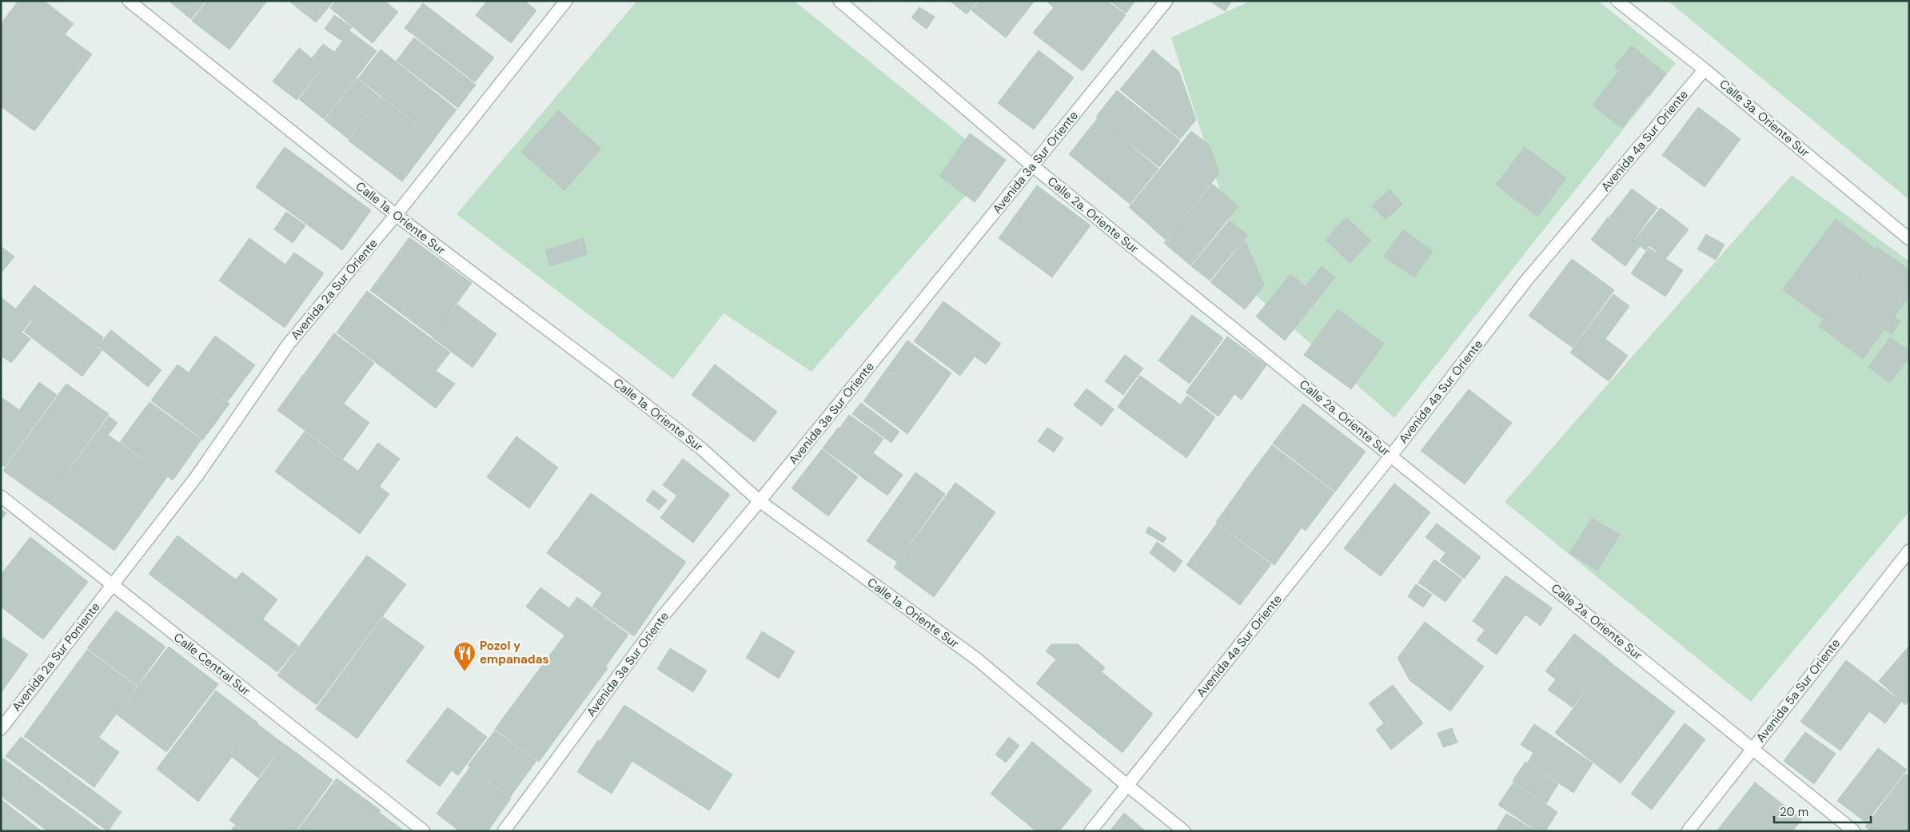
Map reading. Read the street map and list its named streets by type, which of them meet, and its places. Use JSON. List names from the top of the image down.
{
  "streets": {
    "street": [
      "Calle 3a. Oriente Sur",
      "Avenida 4a Sur Oriente",
      "Avenida 3a Sur Oriente",
      "Calle 2a. Oriente Sur",
      "Calle 1a. Oriente Sur",
      "Avenida 2a Sur Oriente",
      "Avenida 2a Sur Poniente",
      "Calle Central Sur",
      "Avenida 5a Sur Oriente"
    ]
  },
  "crossings": [
    ["Calle 3a. Oriente Sur", "Avenida 4a Sur Oriente"],
    ["Avenida 4a Sur Oriente", "Calle 2a. Oriente Sur"],
    ["Avenida 4a Sur Oriente", "Calle 1a. Oriente Sur"],
    ["Avenida 3a Sur Oriente", "Calle 2a. Oriente Sur"],
    ["Avenida 3a Sur Oriente", "Calle 1a. Oriente Sur"],
    ["Calle 2a. Oriente Sur", "Avenida 5a Sur Oriente"],
    ["Calle 1a. Oriente Sur", "Avenida 2a Sur Oriente"],
    ["Avenida 2a Sur Oriente", "Avenida 2a Sur Poniente"],
    ["Avenida 2a Sur Oriente", "Calle Central Sur"],
    ["Avenida 2a Sur Poniente", "Calle Central Sur"]
  ],
  "places": {
    "restaurant": ["Pozol y empanadas"]
  },
  "scale_bar": "20 m"
}
